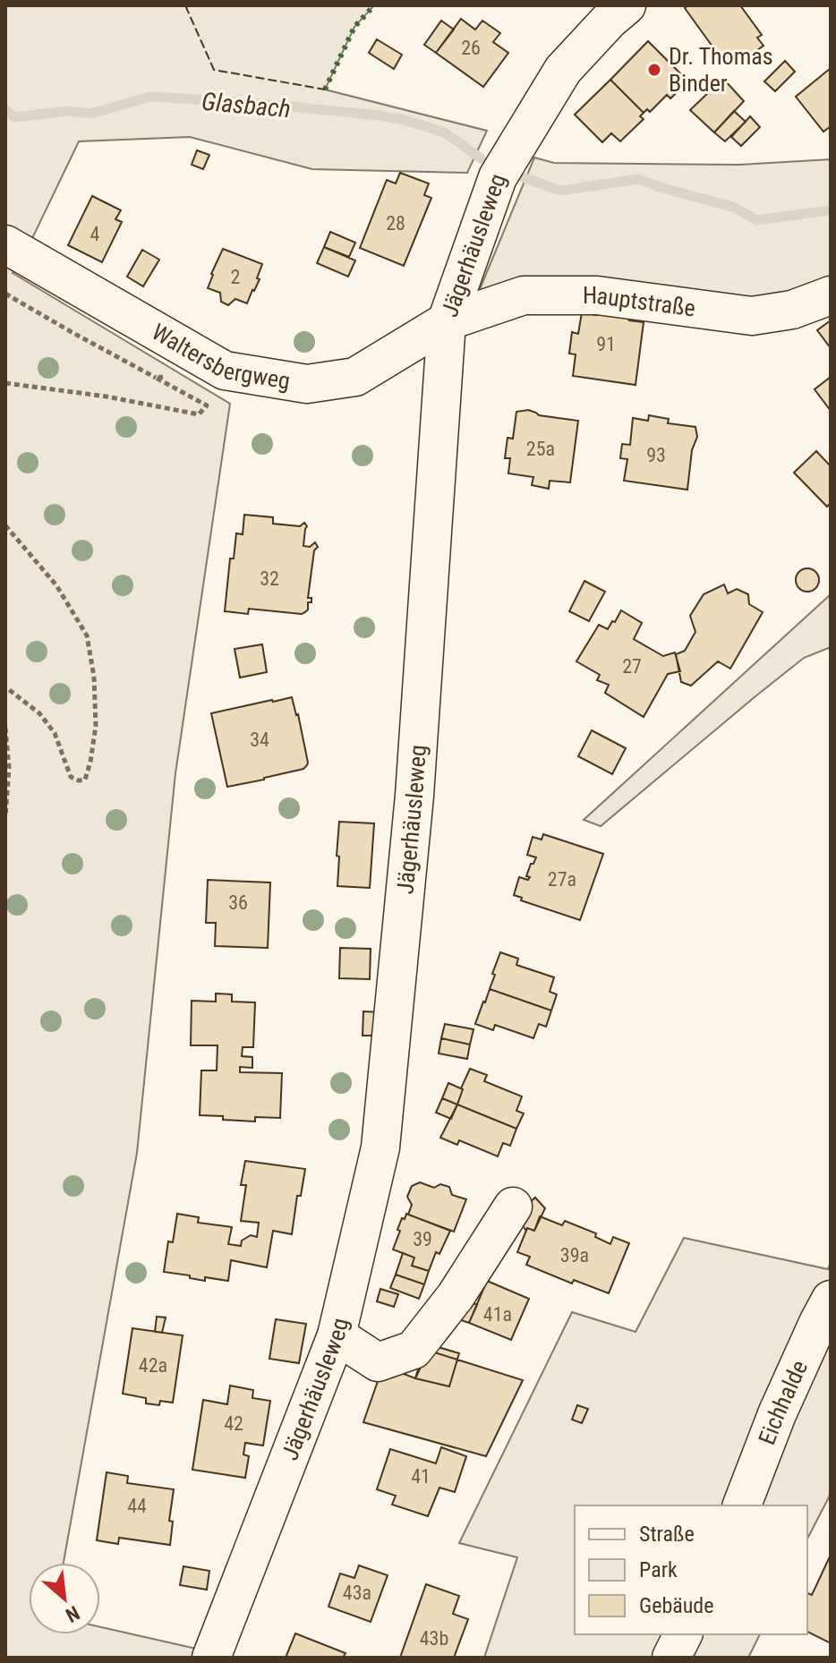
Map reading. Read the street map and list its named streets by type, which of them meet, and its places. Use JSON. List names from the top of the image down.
{
  "streets": {
    "street": [
      "Jägerhäusleweg",
      "Hauptstraße",
      "Waltersbergweg",
      "Eichhalde"
    ]
  },
  "crossings": [
    ["Jägerhäusleweg", "Hauptstraße"],
    ["Jägerhäusleweg", "Waltersbergweg"],
    ["Hauptstraße", "Waltersbergweg"]
  ],
  "water": ["Glasbach"],
  "places": ["Dr. Thomas Binder"],
  "house_numbers": [
    "26",
    "28",
    "4",
    "2",
    "91",
    "25a",
    "93",
    "32",
    "27",
    "34",
    "27a",
    "36",
    "39",
    "39a",
    "41a",
    "42a",
    "42",
    "41",
    "44",
    "43a",
    "43b"
  ],
  "legend": ["Straße", "Park", "Gebäude"],
  "north": "bottom right"
}
